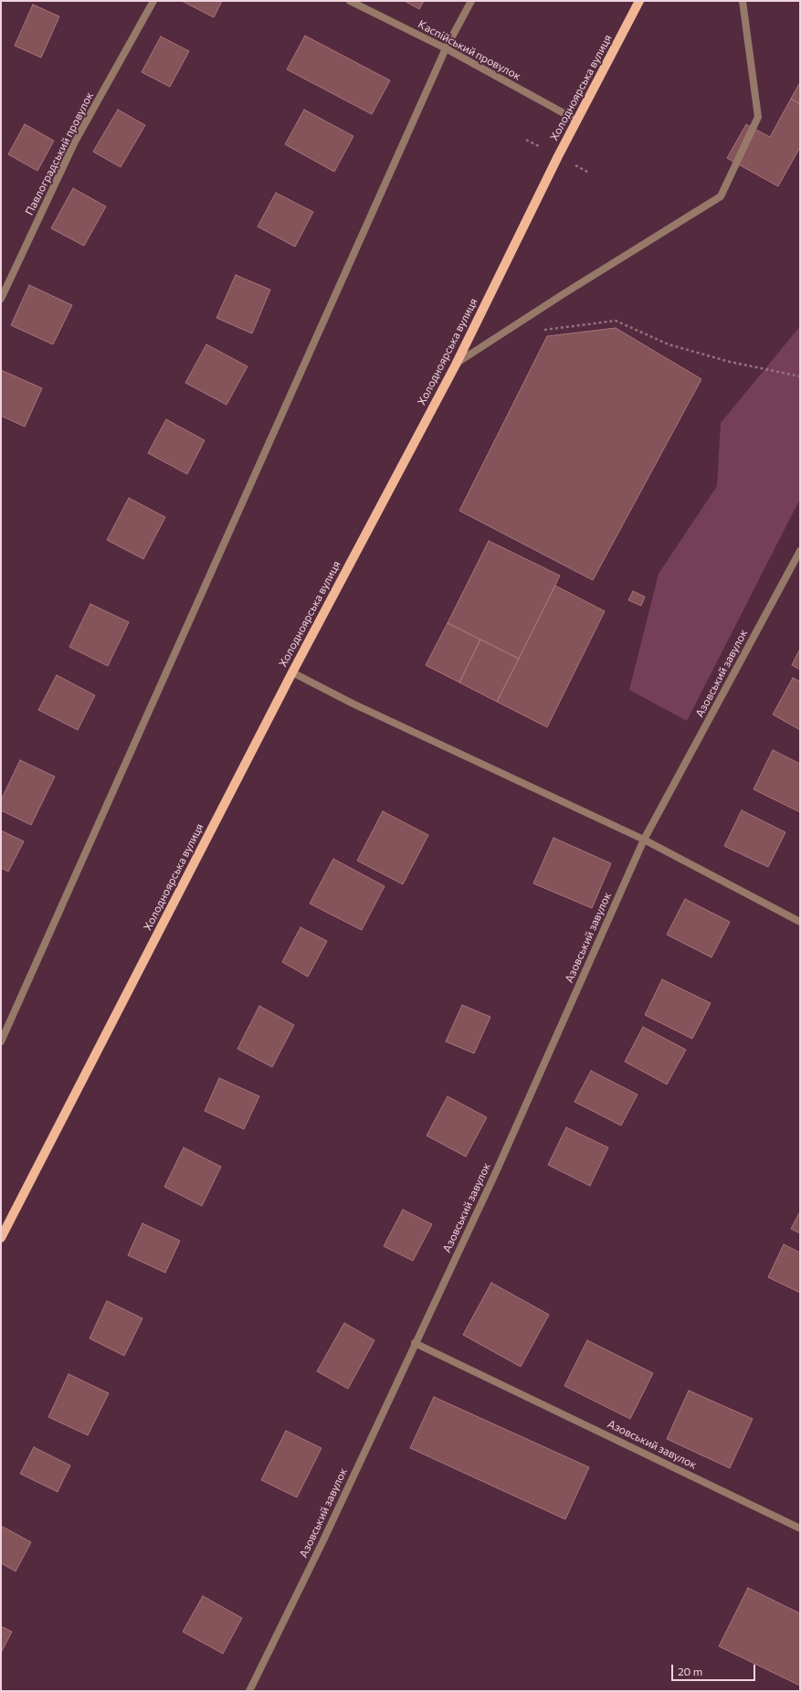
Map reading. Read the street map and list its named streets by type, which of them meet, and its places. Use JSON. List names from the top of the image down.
{
  "streets": {
    "main road": ["Холодноярська вулиця"],
    "street": ["Каспійський провулок", "Павлоградський провулок", "Азовський завулок"]
  },
  "crossings": [
    ["Каспійський провулок", "Холодноярська вулиця"]
  ],
  "scale_bar": "20 m"
}
